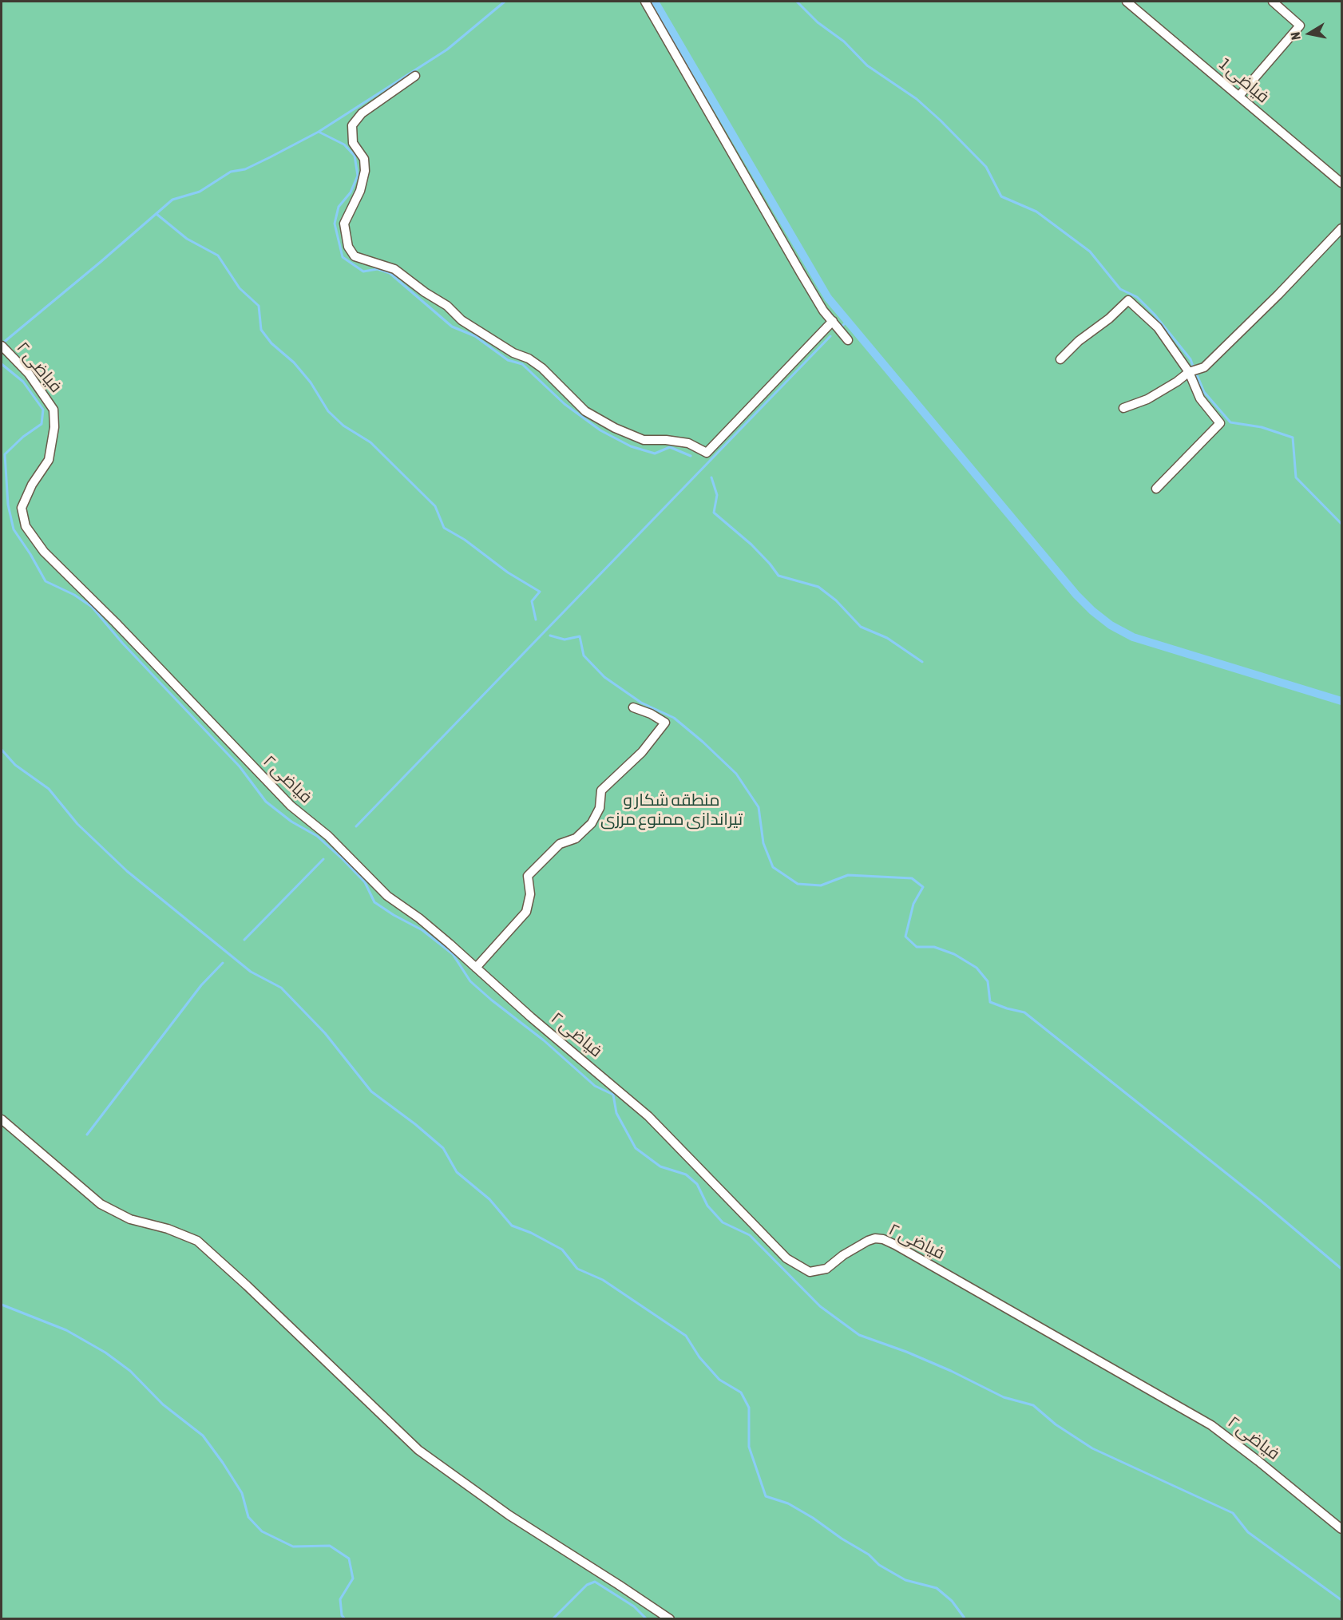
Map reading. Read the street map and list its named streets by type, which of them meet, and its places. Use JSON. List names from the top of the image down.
{
  "streets": {
    "street": ["فیاضی 1", "فیاضی ۲"]
  },
  "parks": ["منطقه شکار و تیراندازی ممنوع مرزی"],
  "north": "left"
}
